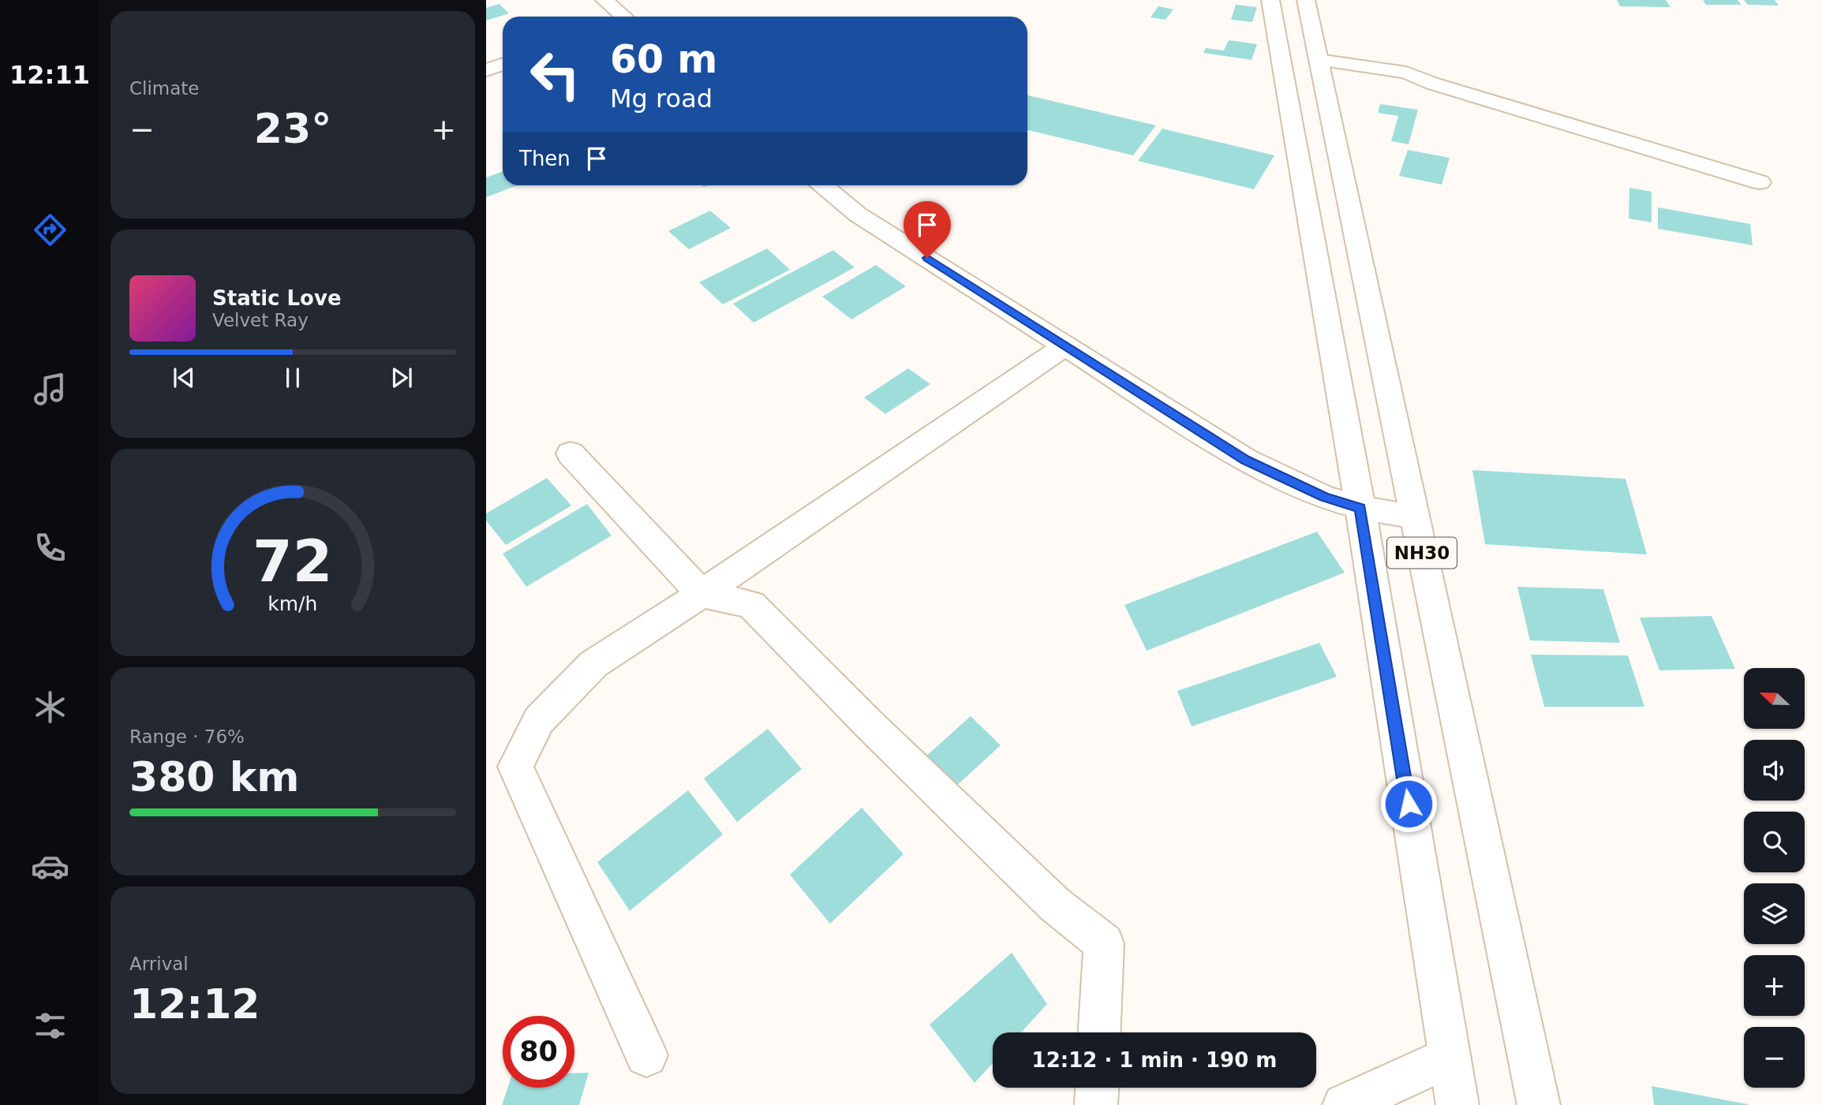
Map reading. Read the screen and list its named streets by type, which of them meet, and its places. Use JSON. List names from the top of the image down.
{
  "streets": {
    "main road": ["NH30"]
  },
  "north": "left",
  "page": {
    "tabs": "12:11",
    "tile": [
      "Climate",
      ["Range · 76%", "380 km"],
      ["Arrival", "12:12"]
    ],
    "turn": ["60 m", "Mg road"],
    "heat": ["−", "23°", "+"],
    "then": "Then",
    "song": ["Static Love", "Velvet Ray"],
    "map_buttons": ["+", "−"],
    "limit": "80",
    "trip": "12:12 · 1 min · 190 m",
    "gauge": ["72", "km/h"]
  }
}
